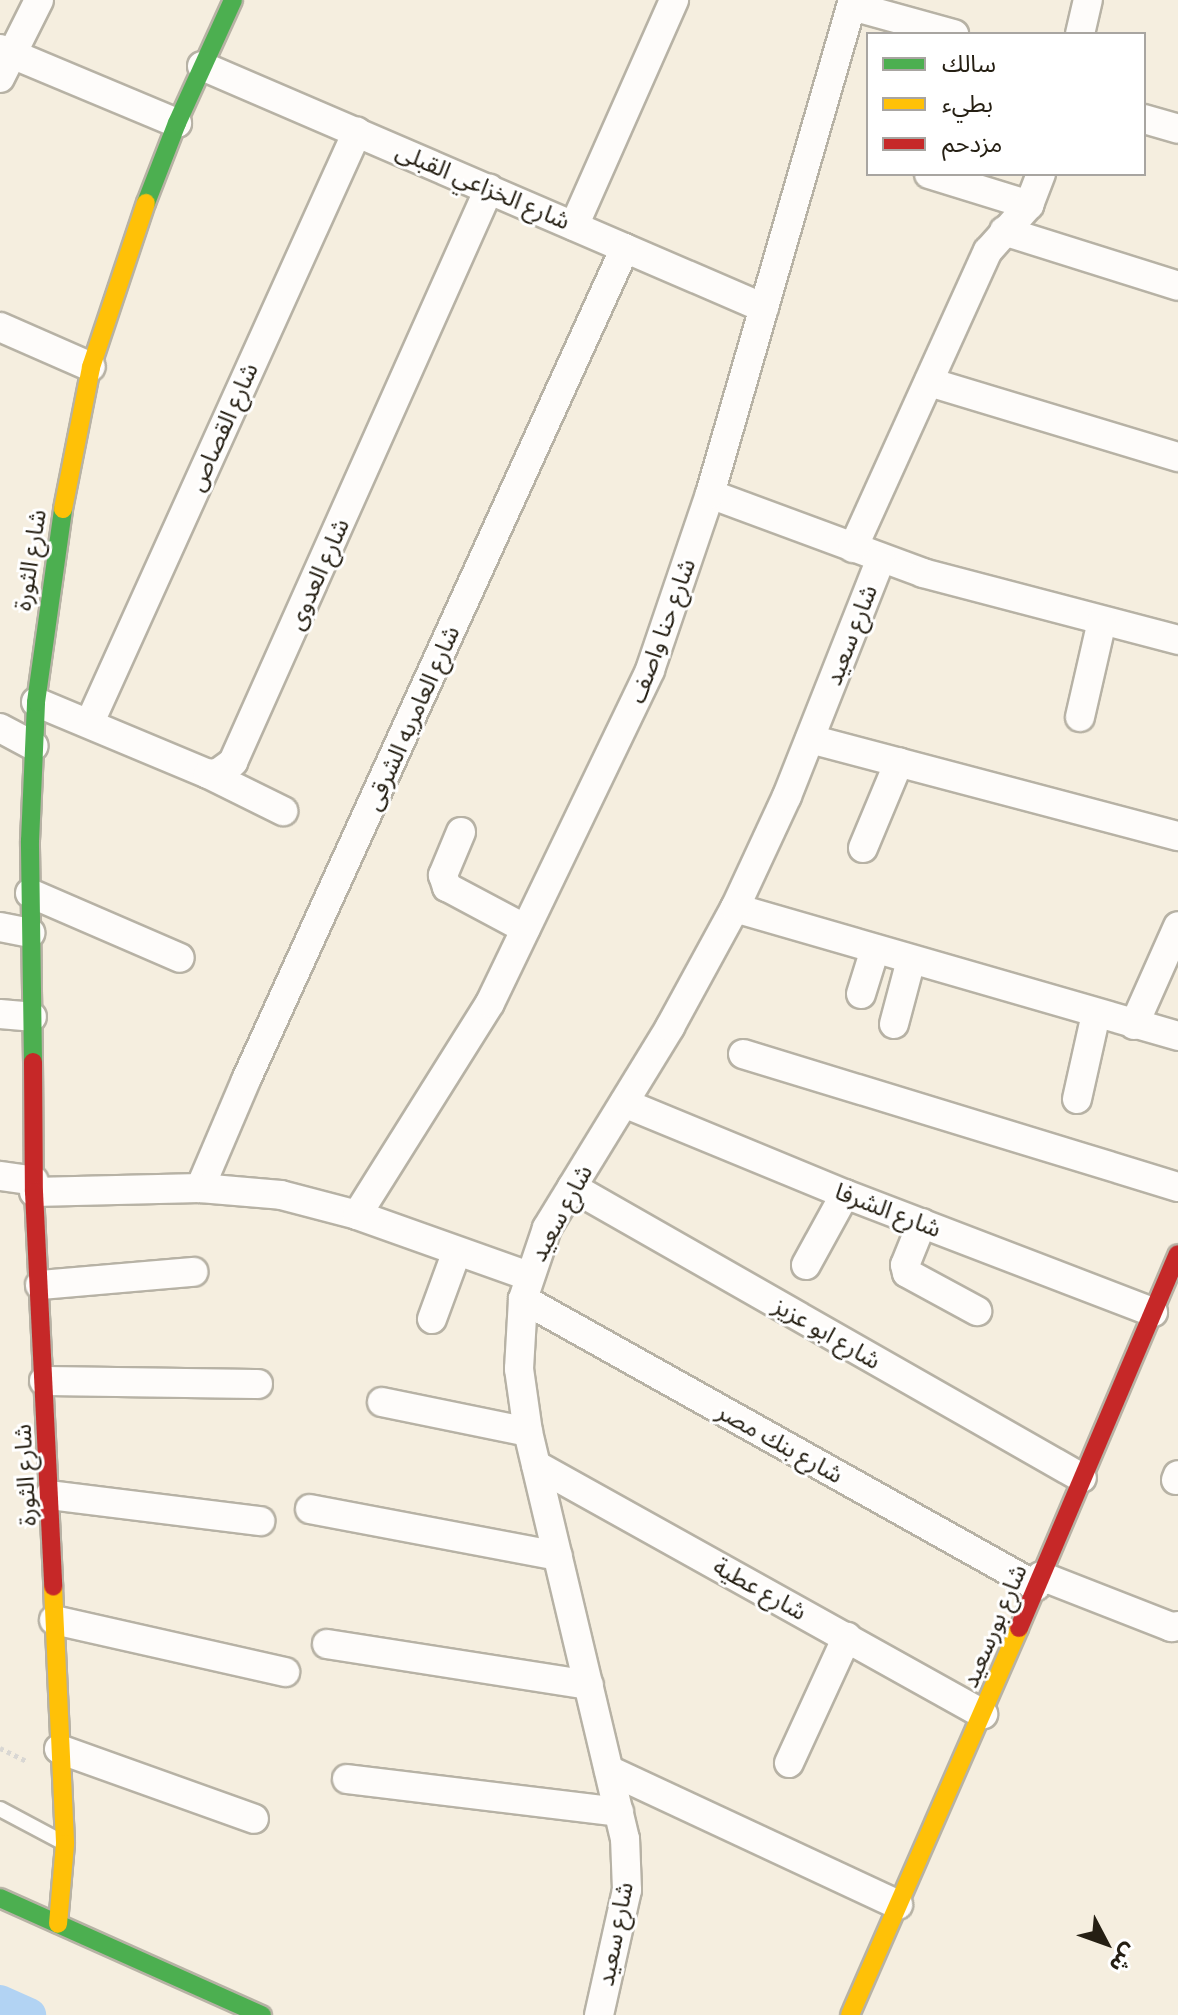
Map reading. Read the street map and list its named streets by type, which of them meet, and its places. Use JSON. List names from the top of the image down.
{
  "streets": {
    "main road": ["شارع الثورة", "شارع بورسعيد"],
    "street": [
      "شارع الخزاعي القبلى",
      "شارع القصاص",
      "شارع العدوى",
      "شارع حنا واصف",
      "شارع سعيد",
      "شارع العامريه الشرقى",
      "شارع الشرفا",
      "شارع ابو عزيز",
      "شارع بنك مصر",
      "شارع عطية"
    ]
  },
  "crossings": [
    ["شارع الخزاعي القبلى", "شارع القصاص"],
    ["شارع الخزاعي القبلى", "شارع الثورة"],
    ["شارع الخزاعي القبلى", "شارع العدوى"],
    ["شارع الخزاعي القبلى", "شارع حنا واصف"],
    ["شارع الخزاعي القبلى", "شارع العامريه الشرقى"],
    ["شارع الثورة", "شارع بنك مصر"],
    ["شارع حنا واصف", "شارع بنك مصر"],
    ["شارع سعيد", "شارع الشرفا"],
    ["شارع سعيد", "شارع ابو عزيز"],
    ["شارع سعيد", "شارع بنك مصر"],
    ["شارع سعيد", "شارع عطية"],
    ["شارع العامريه الشرقى", "شارع بنك مصر"],
    ["شارع الشرفا", "شارع بورسعيد"],
    ["شارع ابو عزيز", "شارع بورسعيد"],
    ["شارع بنك مصر", "شارع بورسعيد"],
    ["شارع عطية", "شارع بورسعيد"]
  ],
  "legend": ["سالك", "بطيء", "مزدحم"],
  "north": "bottom right"
}
